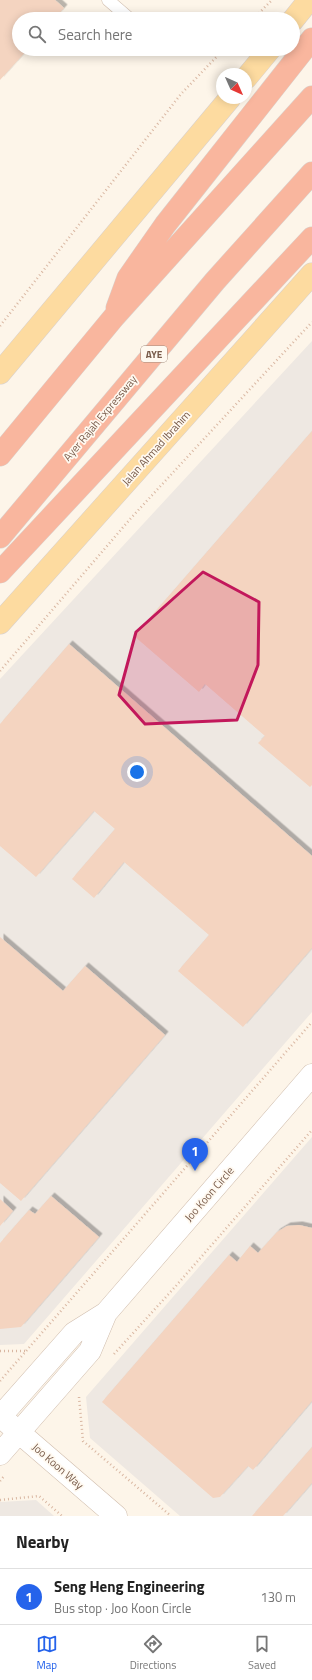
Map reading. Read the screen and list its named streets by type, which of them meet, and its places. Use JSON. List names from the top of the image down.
{
  "streets": {
    "highway": ["AYE", "Ayer Rajah Expressway"],
    "main road": ["Jalan Ahmad Ibrahim"],
    "street": ["Joo Koon Circle", "Joo Koon Way"]
  },
  "crossings": [
    ["Joo Koon Circle", "Joo Koon Way"]
  ],
  "north": "bottom right",
  "page": {
    "search": "Search here",
    "pins": "1",
    "heading": "Nearby",
    "list": [
      {
        "mark": "1",
        "name": "Seng Heng Engineering",
        "note": "Bus stop · Joo Koon Circle",
        "value": "130 m"
      }
    ],
    "nav": ["Map", "Directions", "Saved"]
  }
}
